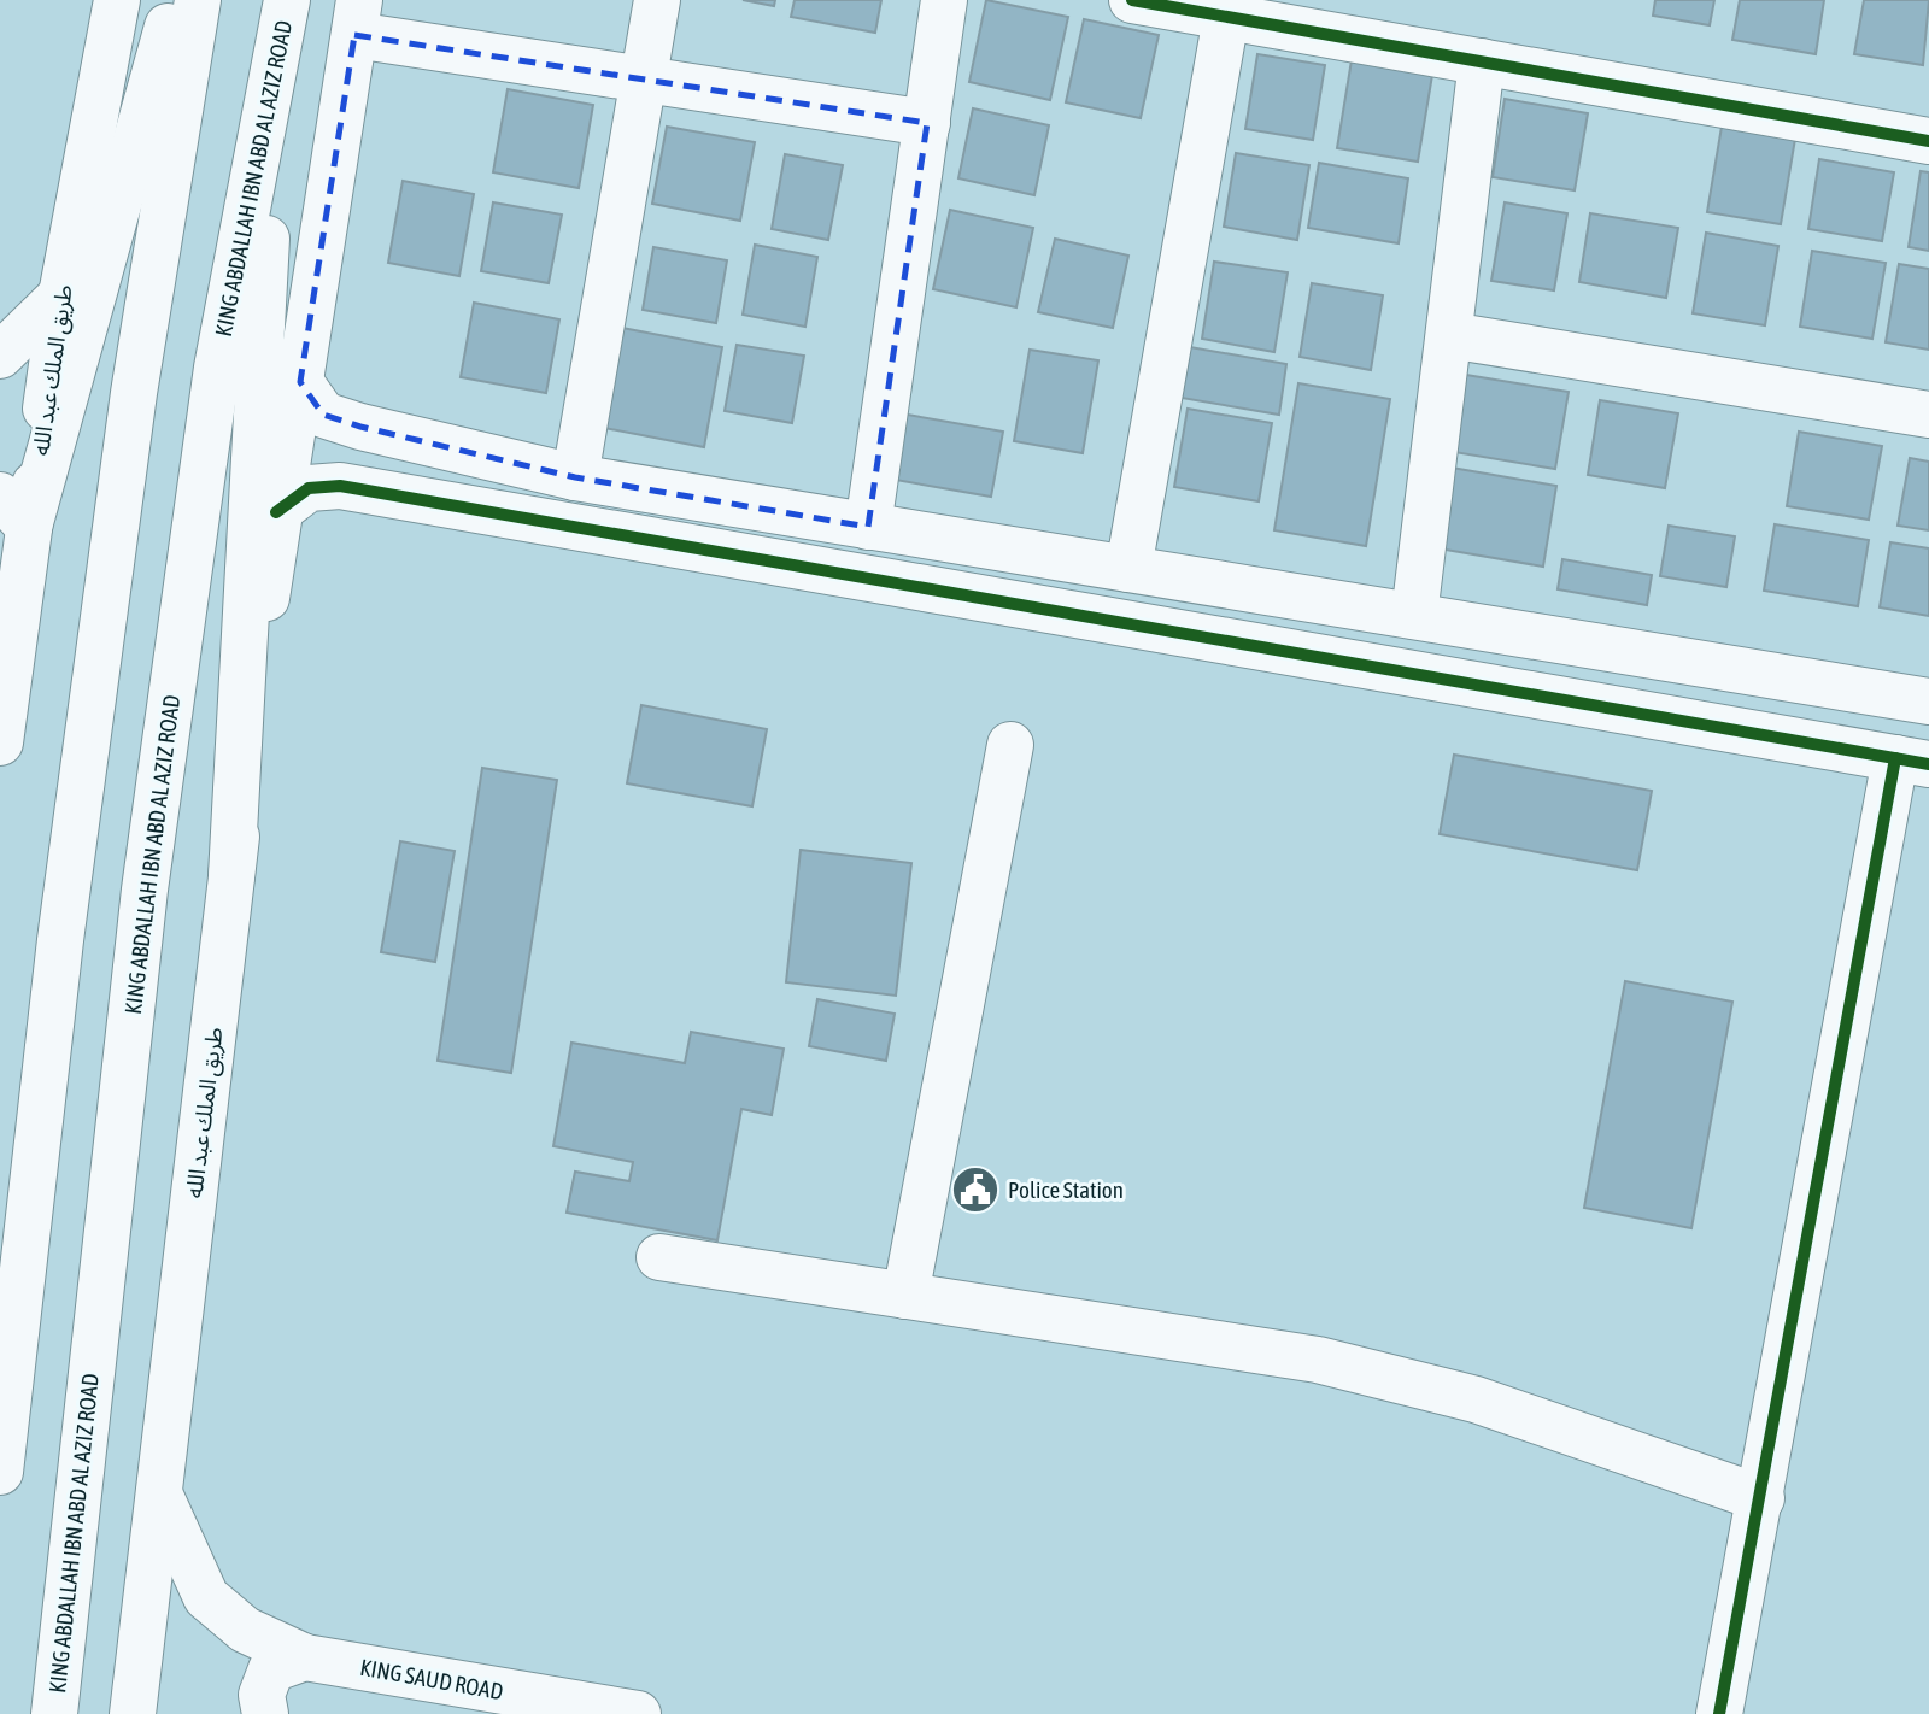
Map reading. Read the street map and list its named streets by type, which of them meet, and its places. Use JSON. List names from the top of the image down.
{
  "streets": {
    "main road": ["KING ABDALLAH IBN ABD AL AZIZ ROAD", "طريق الملك عبد الله", "KING SAUD ROAD"]
  },
  "crossings": [
    ["طريق الملك عبد الله", "KING SAUD ROAD"]
  ],
  "places": {
    "public building": ["Police Station"]
  }
}
